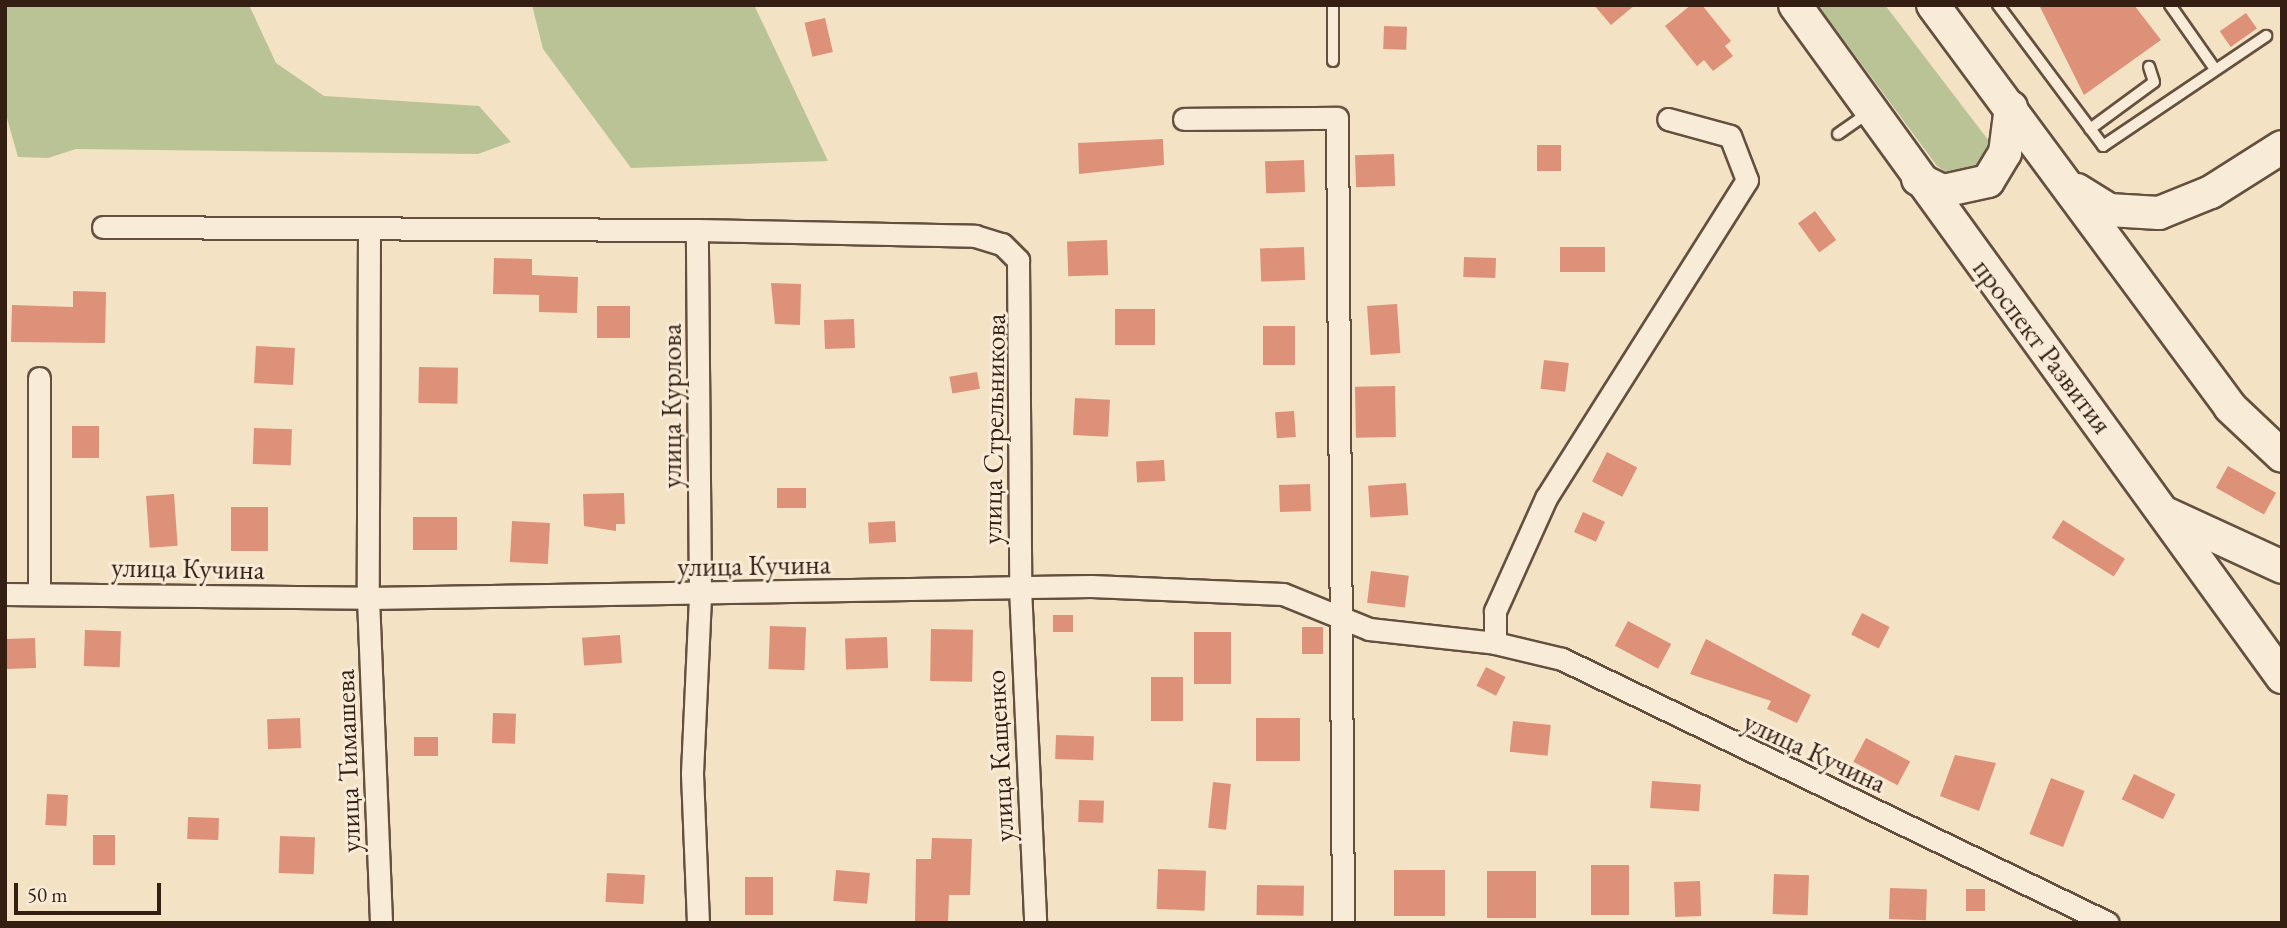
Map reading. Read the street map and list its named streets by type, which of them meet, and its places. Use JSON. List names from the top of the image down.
{
  "streets": {
    "street": [
      "проспект Развития",
      "улица Курлова",
      "улица Стрельникова",
      "улица Кучина",
      "улица Кащенко",
      "улица Тимашева"
    ]
  },
  "crossings": [
    ["улица Курлова", "улица Стрельникова"],
    ["улица Курлова", "улица Кучина"],
    ["улица Стрельникова", "улица Кучина"],
    ["улица Стрельникова", "улица Кащенко"],
    ["улица Кучина", "улица Кащенко"],
    ["улица Кучина", "улица Тимашева"]
  ],
  "scale_bar": "50 m"
}
